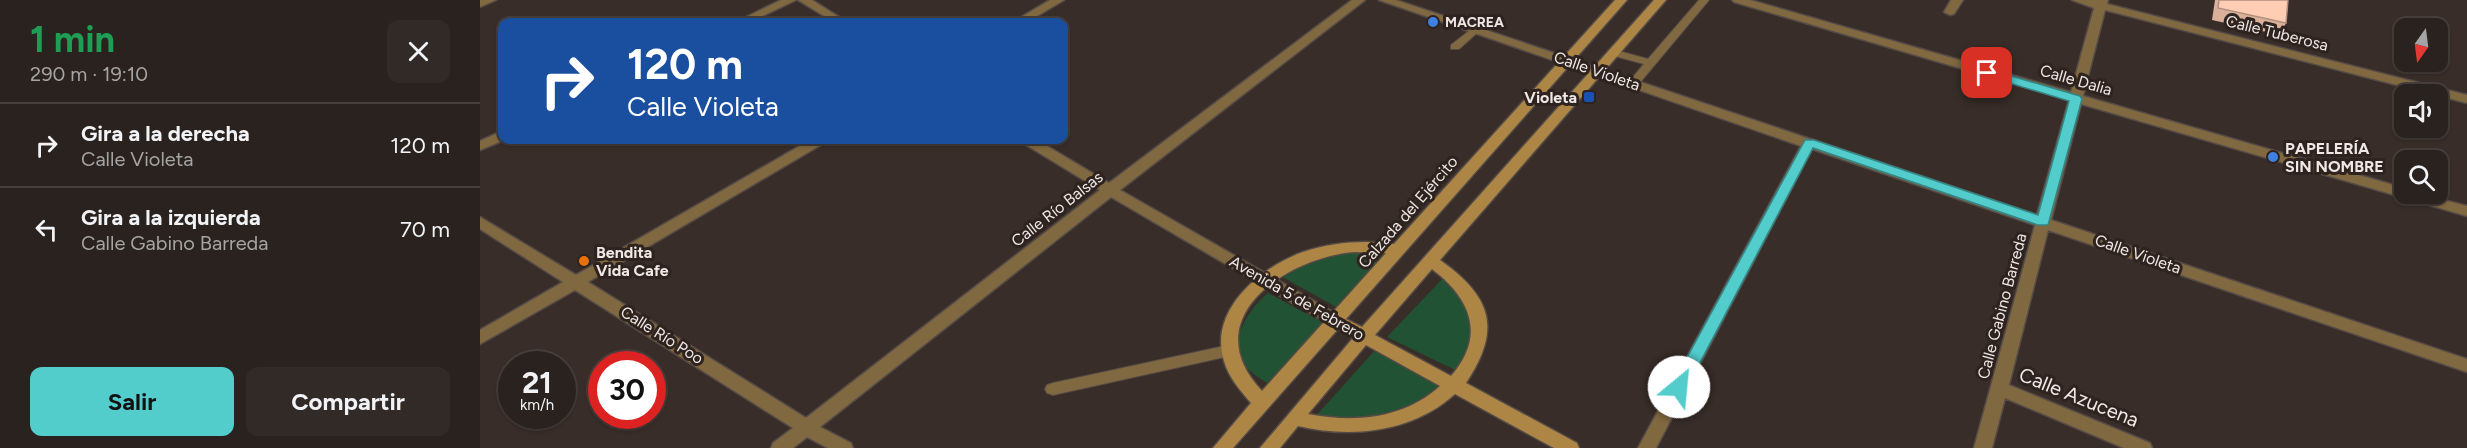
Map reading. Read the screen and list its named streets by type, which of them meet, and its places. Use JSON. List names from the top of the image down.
{
  "streets": {
    "main road": ["Calzada del Ejército", "Avenida 5 de Febrero"],
    "street": [
      "Calle Tuberosa",
      "Calle Violeta",
      "Calle Dalia",
      "Calle Río Balsas",
      "Calle Gabino Barreda",
      "Calle Río Poo",
      "Calle Azucena"
    ]
  },
  "crossings": [
    ["Calle Tuberosa", "Calle Gabino Barreda"],
    ["Calle Violeta", "Calzada del Ejército"],
    ["Calle Violeta", "Calle Gabino Barreda"],
    ["Calle Dalia", "Calle Gabino Barreda"],
    ["Calle Río Balsas", "Avenida 5 de Febrero"],
    ["Calle Río Balsas", "Calle Río Poo"],
    ["Calzada del Ejército", "Avenida 5 de Febrero"],
    ["Calle Gabino Barreda", "Calle Azucena"]
  ],
  "places": {
    "other": ["MACREA", "PAPELERÍA SIN NOMBRE", "Bendita Vida Cafe"],
    "transit": ["Violeta"]
  },
  "north": "bottom",
  "page": {
    "heading": ["1 min", "290 m · 19:10"],
    "turn": ["120 m", "Calle Violeta"],
    "list": [
      {
        "name": "Gira a la derecha",
        "note": "Calle Violeta",
        "value": "120 m"
      },
      {
        "name": "Gira a la izquierda",
        "note": "Calle Gabino Barreda",
        "value": "70 m"
      }
    ],
    "speed": "21 km/h",
    "limit": "30",
    "buttons": ["Salir", "Compartir"]
  }
}
